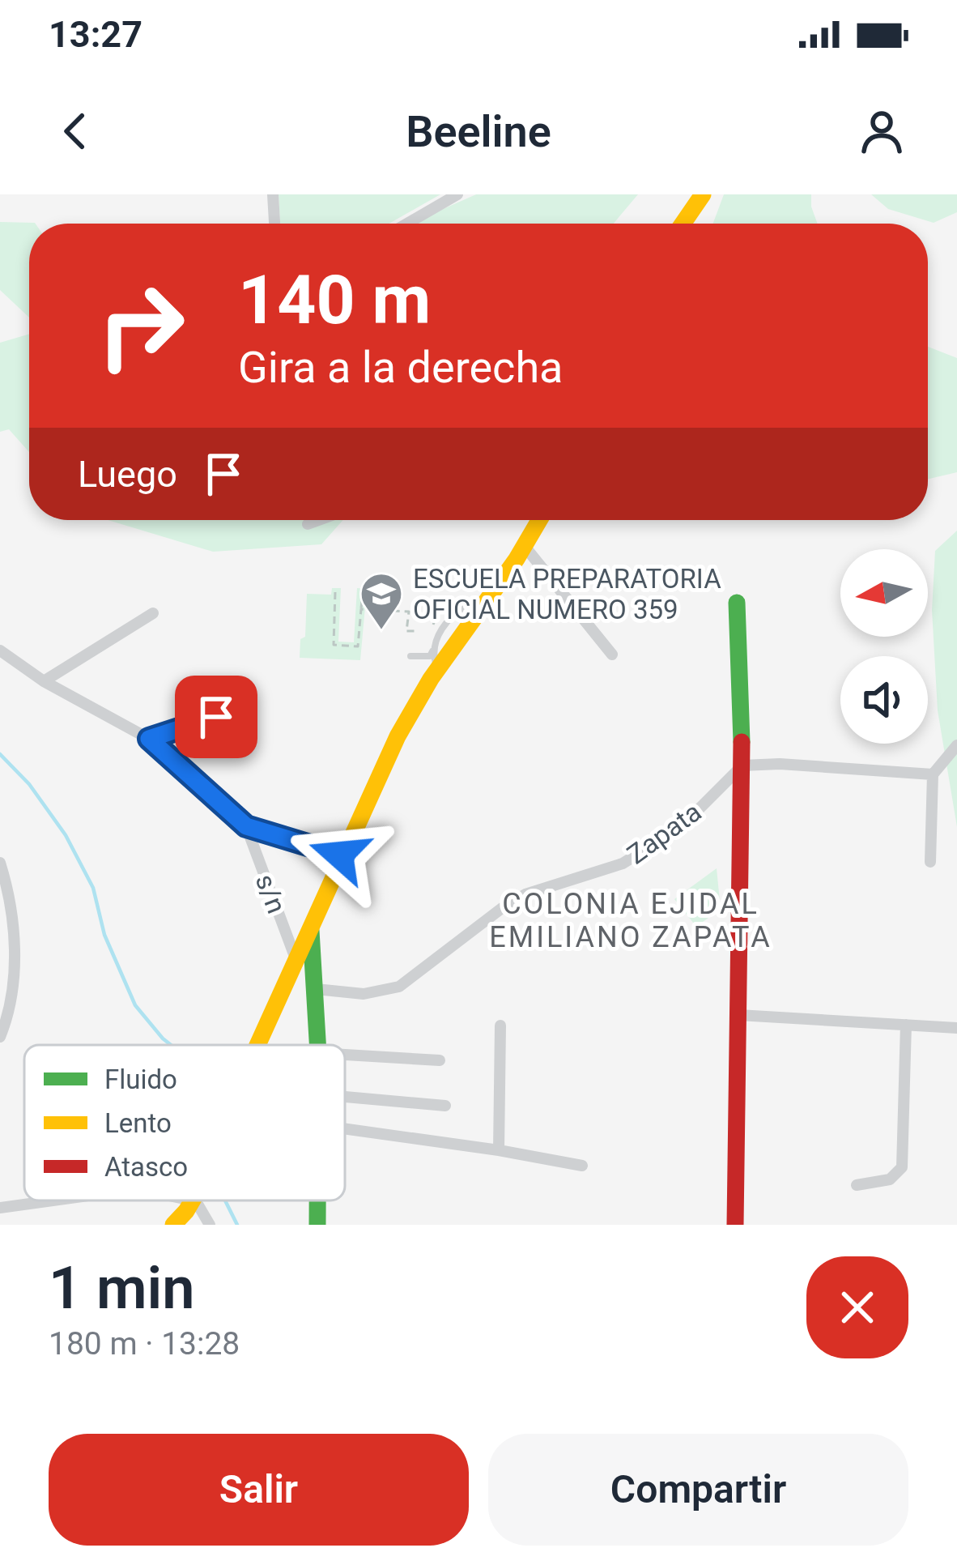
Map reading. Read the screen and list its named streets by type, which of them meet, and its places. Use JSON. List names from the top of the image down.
{
  "streets": {
    "street": ["Zapata", "s/n"]
  },
  "districts": ["COLONIA EJIDAL EMILIANO ZAPATA"],
  "places": {
    "school or university": ["ESCUELA PREPARATORIA OFICIAL NUMERO 359"]
  },
  "legend": ["Fluido", "Lento", "Atasco"],
  "north": "left",
  "page": {
    "status": "13:27",
    "header": "Beeline",
    "turn": ["140 m", "Gira a la derecha"],
    "then": "Luego",
    "heading": ["1 min", "180 m · 13:28"],
    "buttons": ["Salir", "Compartir"]
  }
}
